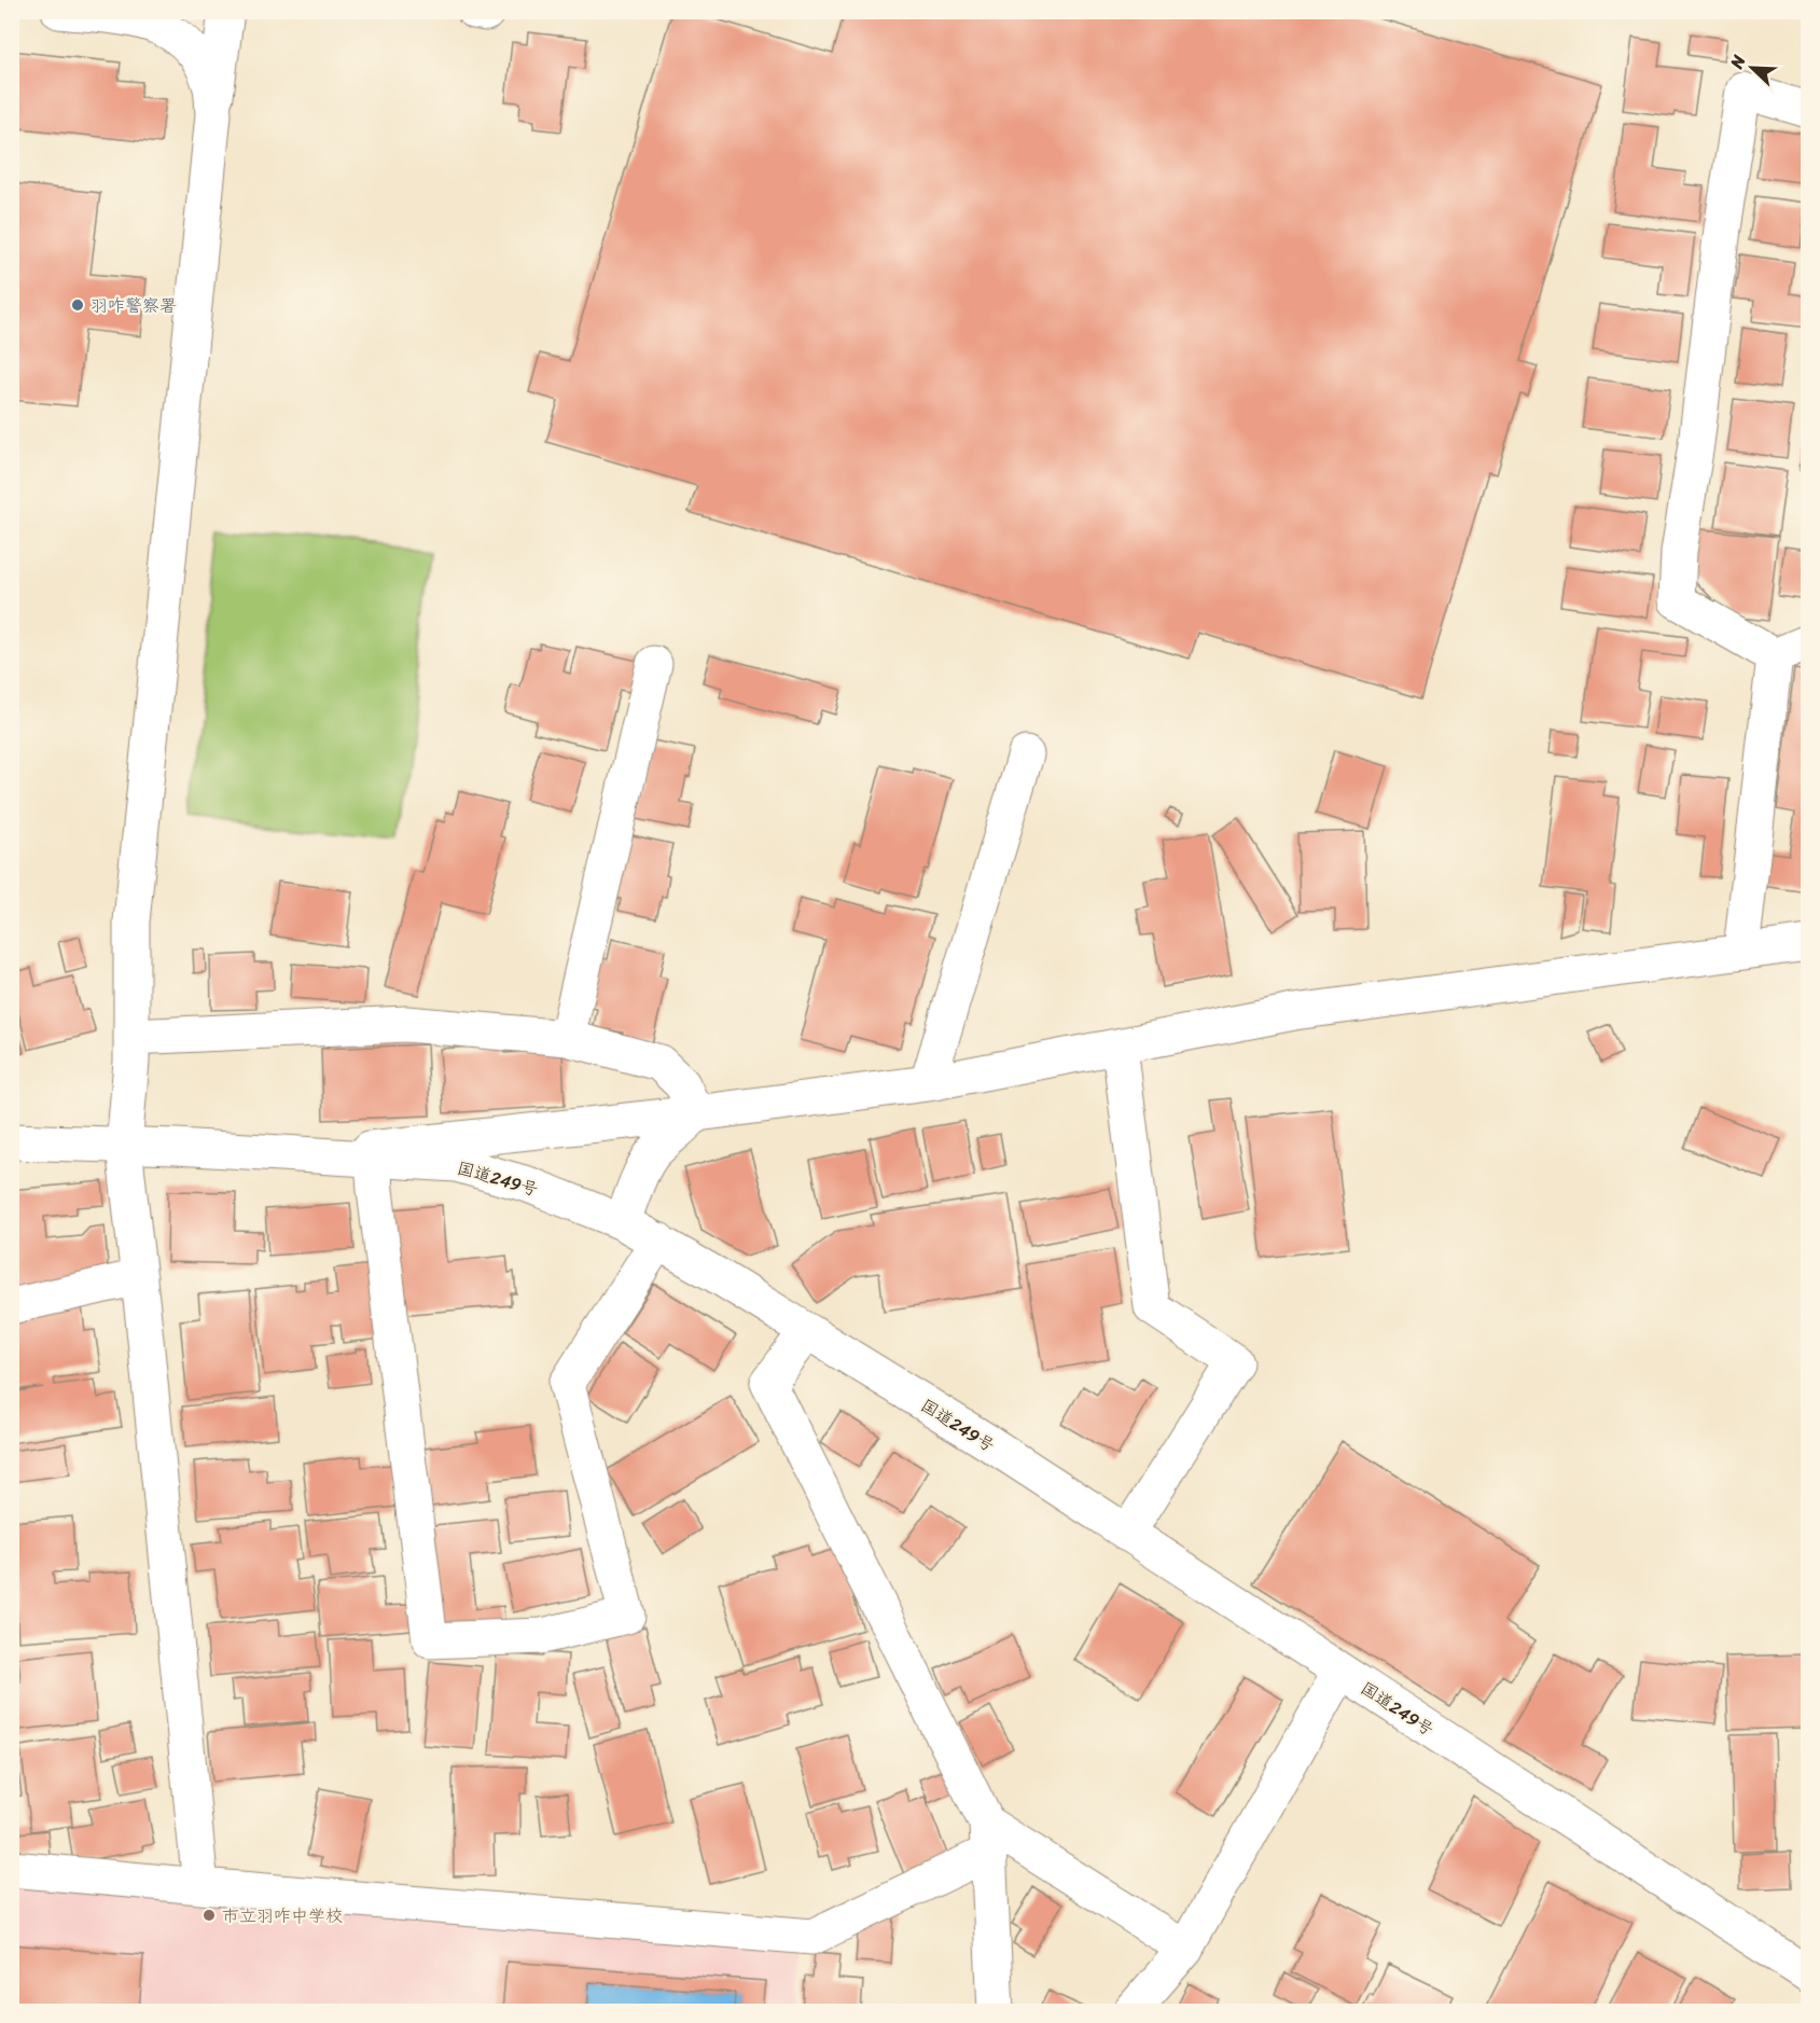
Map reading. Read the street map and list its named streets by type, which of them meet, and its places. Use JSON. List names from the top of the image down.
{
  "streets": {
    "main road": ["国道249号"]
  },
  "places": ["羽咋警察署", "市立羽咋中学校"],
  "north": "top left"
}
